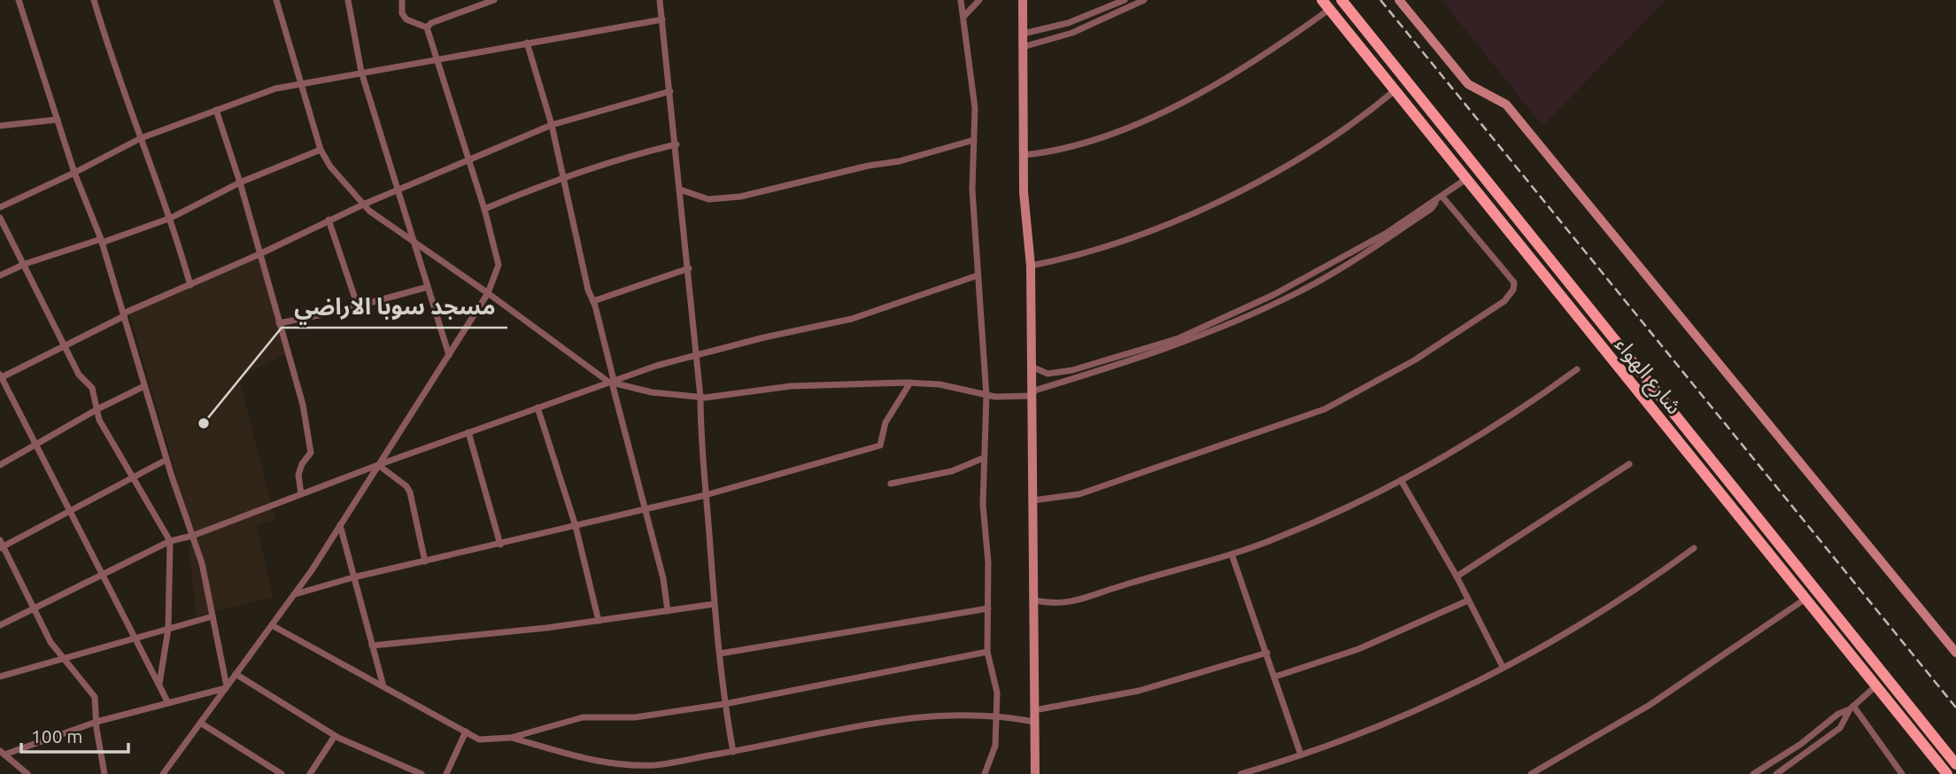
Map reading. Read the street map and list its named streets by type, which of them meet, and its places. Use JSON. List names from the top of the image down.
{
  "streets": {
    "main road": ["شارع الهواء"]
  },
  "places": ["مسجد سوبا الاراضي"],
  "scale_bar": "100 m"
}
